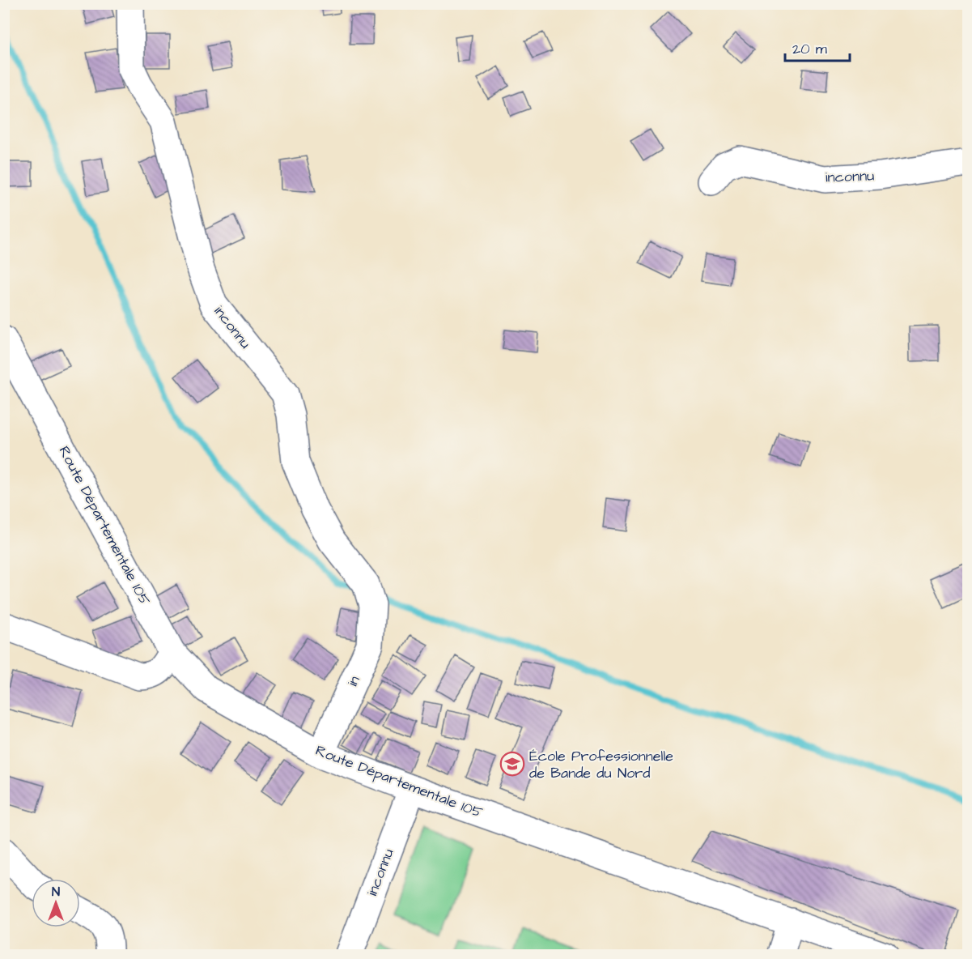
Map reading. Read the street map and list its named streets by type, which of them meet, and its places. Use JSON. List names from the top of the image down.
{
  "streets": {
    "street": ["inconnu", "Route Départementale 105", "in"]
  },
  "crossings": [
    ["inconnu", "Route Départementale 105"],
    ["inconnu", "in"],
    ["Route Départementale 105", "in"]
  ],
  "places": {
    "school or university": ["École Professionnelle de Bande du Nord"]
  },
  "scale_bar": "20 m",
  "north": "top"
}
